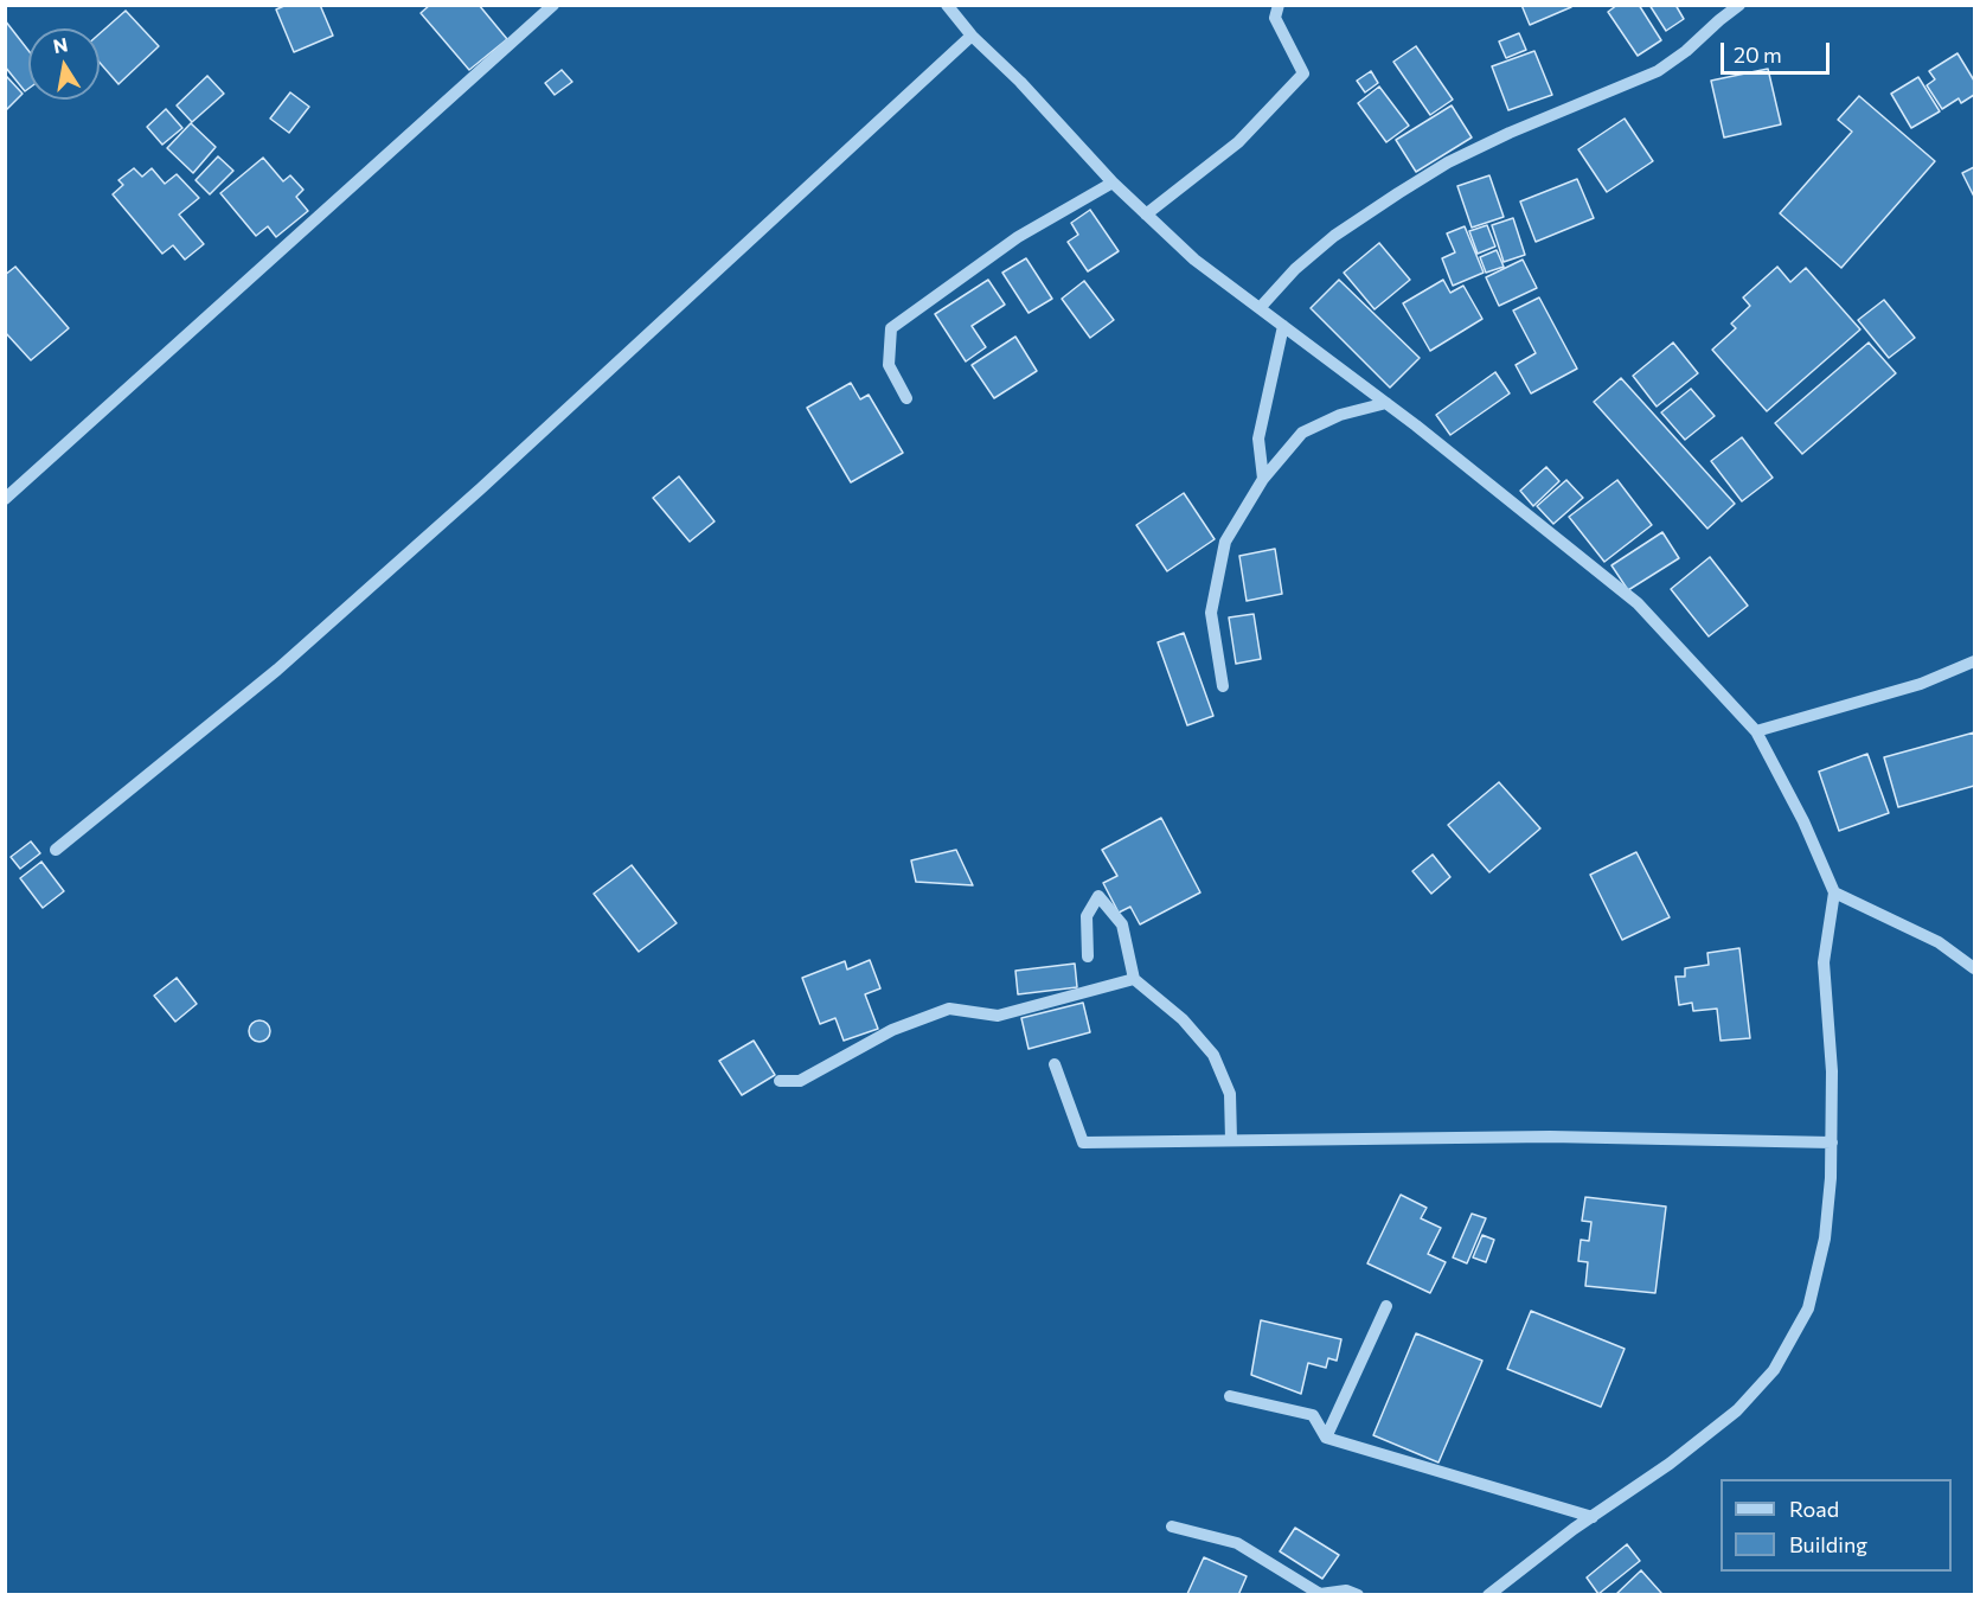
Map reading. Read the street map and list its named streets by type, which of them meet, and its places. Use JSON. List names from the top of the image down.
{
  "legend": ["Road", "Building"],
  "scale_bar": "20 m",
  "north": "top"
}
